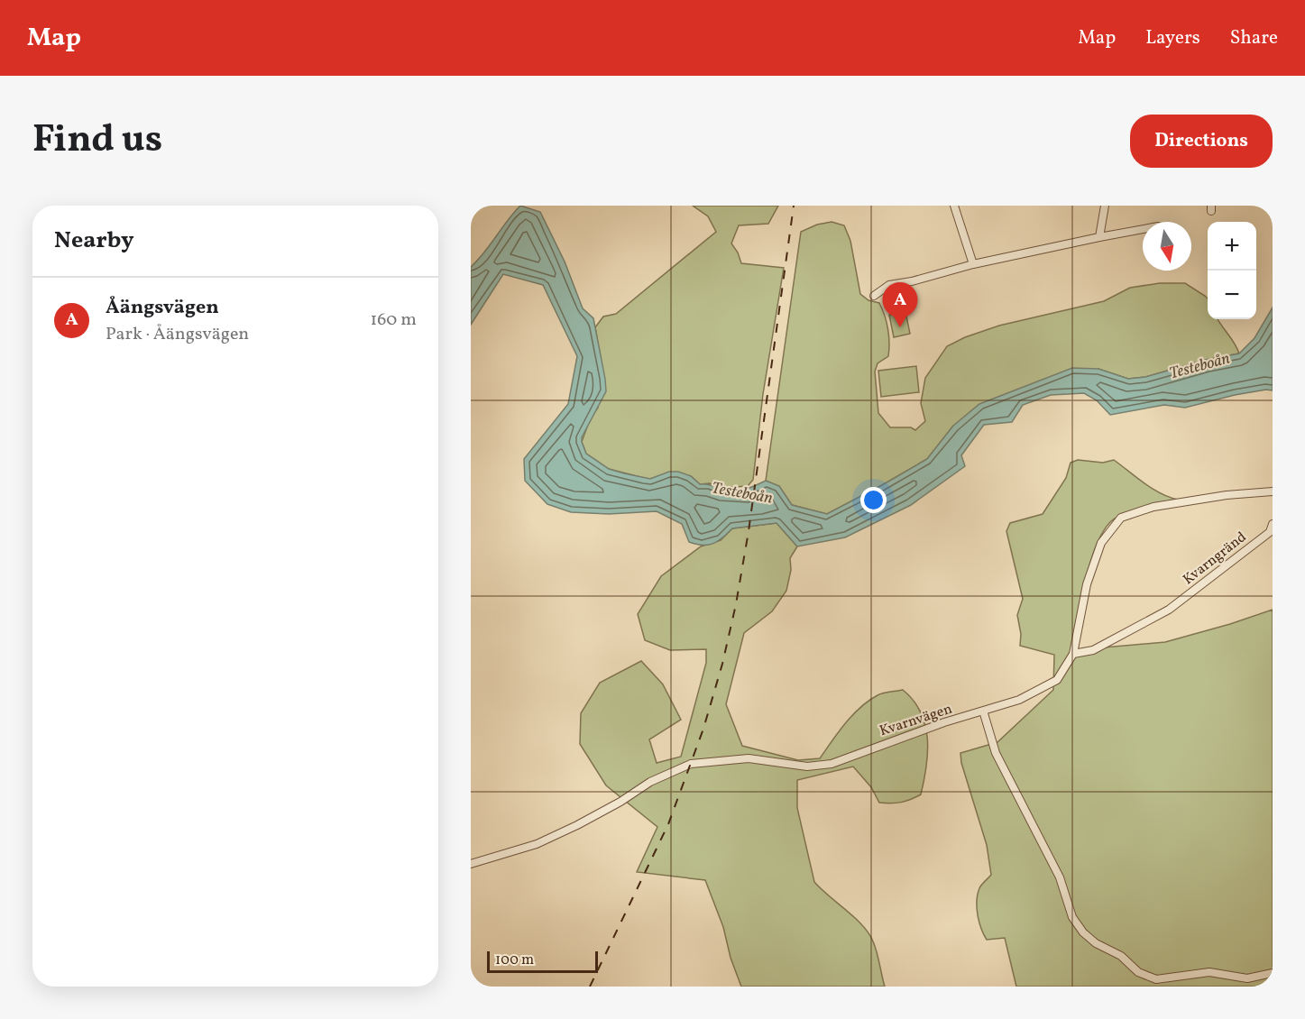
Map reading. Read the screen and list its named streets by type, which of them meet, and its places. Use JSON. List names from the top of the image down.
{
  "streets": {
    "street": ["Kvarngränd", "Kvarnvägen"]
  },
  "crossings": [
    ["Kvarngränd", "Kvarnvägen"]
  ],
  "water": ["Testeboån"],
  "scale_bar": "100 m",
  "north": "bottom",
  "page": {
    "header": "Map",
    "nav": ["Map", "Layers", "Share"],
    "title": "Find us",
    "buttons": "Directions",
    "heading": "Nearby",
    "map_buttons": ["+", "−"],
    "list": [
      {
        "mark": "A",
        "name": "Åängsvägen",
        "note": "Park · Åängsvägen",
        "value": "160 m"
      }
    ],
    "pins": "A",
    "scale": "100 m"
  }
}
